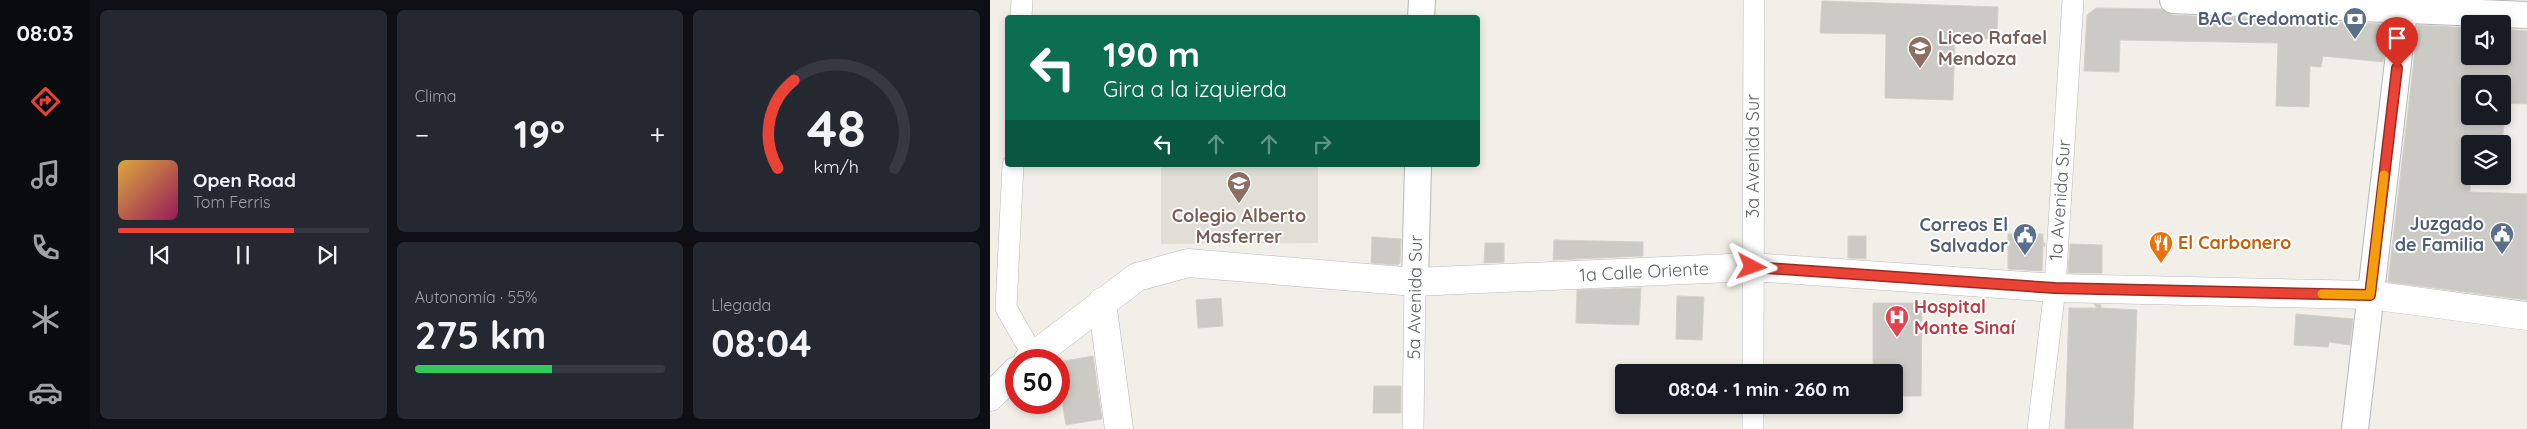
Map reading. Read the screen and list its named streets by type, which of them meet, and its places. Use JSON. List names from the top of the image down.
{
  "streets": {
    "main road": ["1a Calle Oriente"],
    "street": ["3a Avenida Sur", "1a Avenida Sur", "5a Avenida Sur"]
  },
  "crossings": [
    ["3a Avenida Sur", "1a Calle Oriente"],
    ["1a Avenida Sur", "1a Calle Oriente"],
    ["1a Calle Oriente", "5a Avenida Sur"]
  ],
  "places": {
    "bank": ["BAC Credomatic"],
    "school or university": ["Liceo Rafael Mendoza", "Colegio Alberto Masferrer"],
    "public building": ["Juzgado de Familia", "Correos El Salvador"],
    "restaurant": ["El Carbonero"],
    "hospital": ["Hospital Monte Sinaí"]
  },
  "page": {
    "tabs": "08:03",
    "tile": [
      "Clima",
      ["Autonomía · 55%", "275 km"],
      ["Llegada", "08:04"]
    ],
    "turn": ["190 m", "Gira a la izquierda"],
    "heat": ["−", "19°", "+"],
    "song": ["Open Road", "Tom Ferris"],
    "limit": "50",
    "trip": "08:04 · 1 min · 260 m",
    "gauge": ["48", "km/h"]
  }
}
